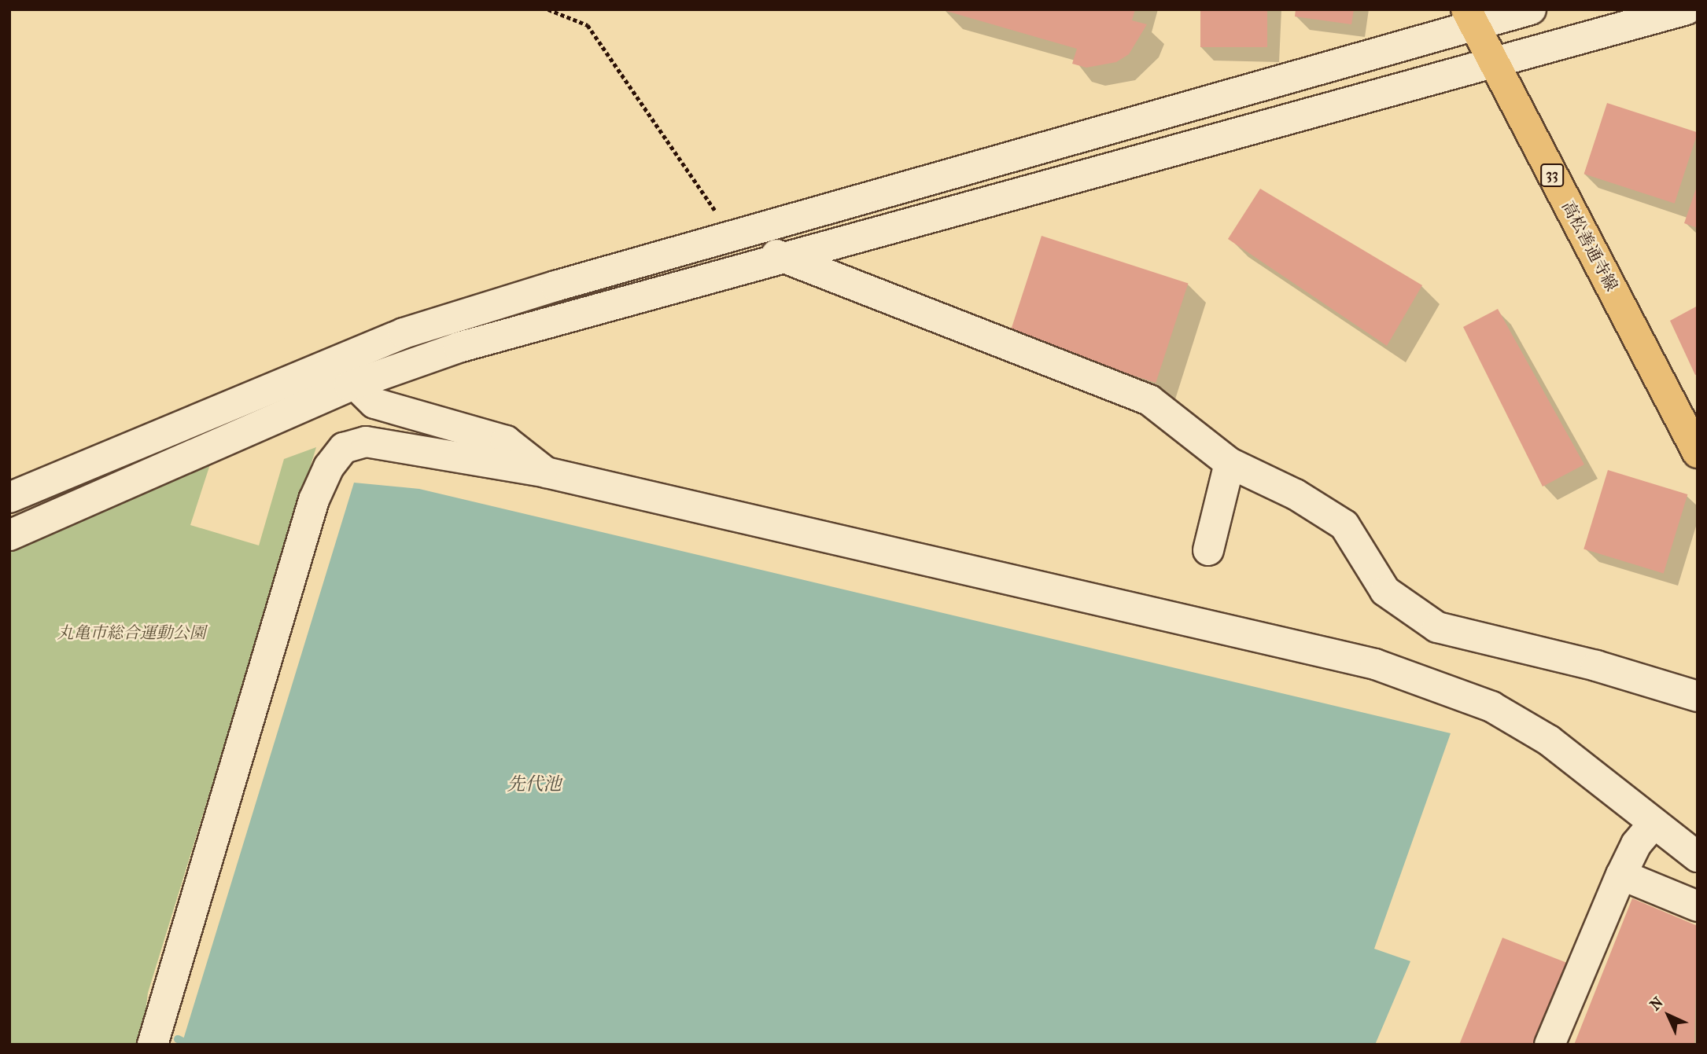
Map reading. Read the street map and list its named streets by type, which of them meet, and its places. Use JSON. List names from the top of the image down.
{
  "streets": {
    "main road": ["33", "高松善通寺線"]
  },
  "water": ["先代池"],
  "parks": ["丸亀市総合運動公園"],
  "north": "top left"
}
